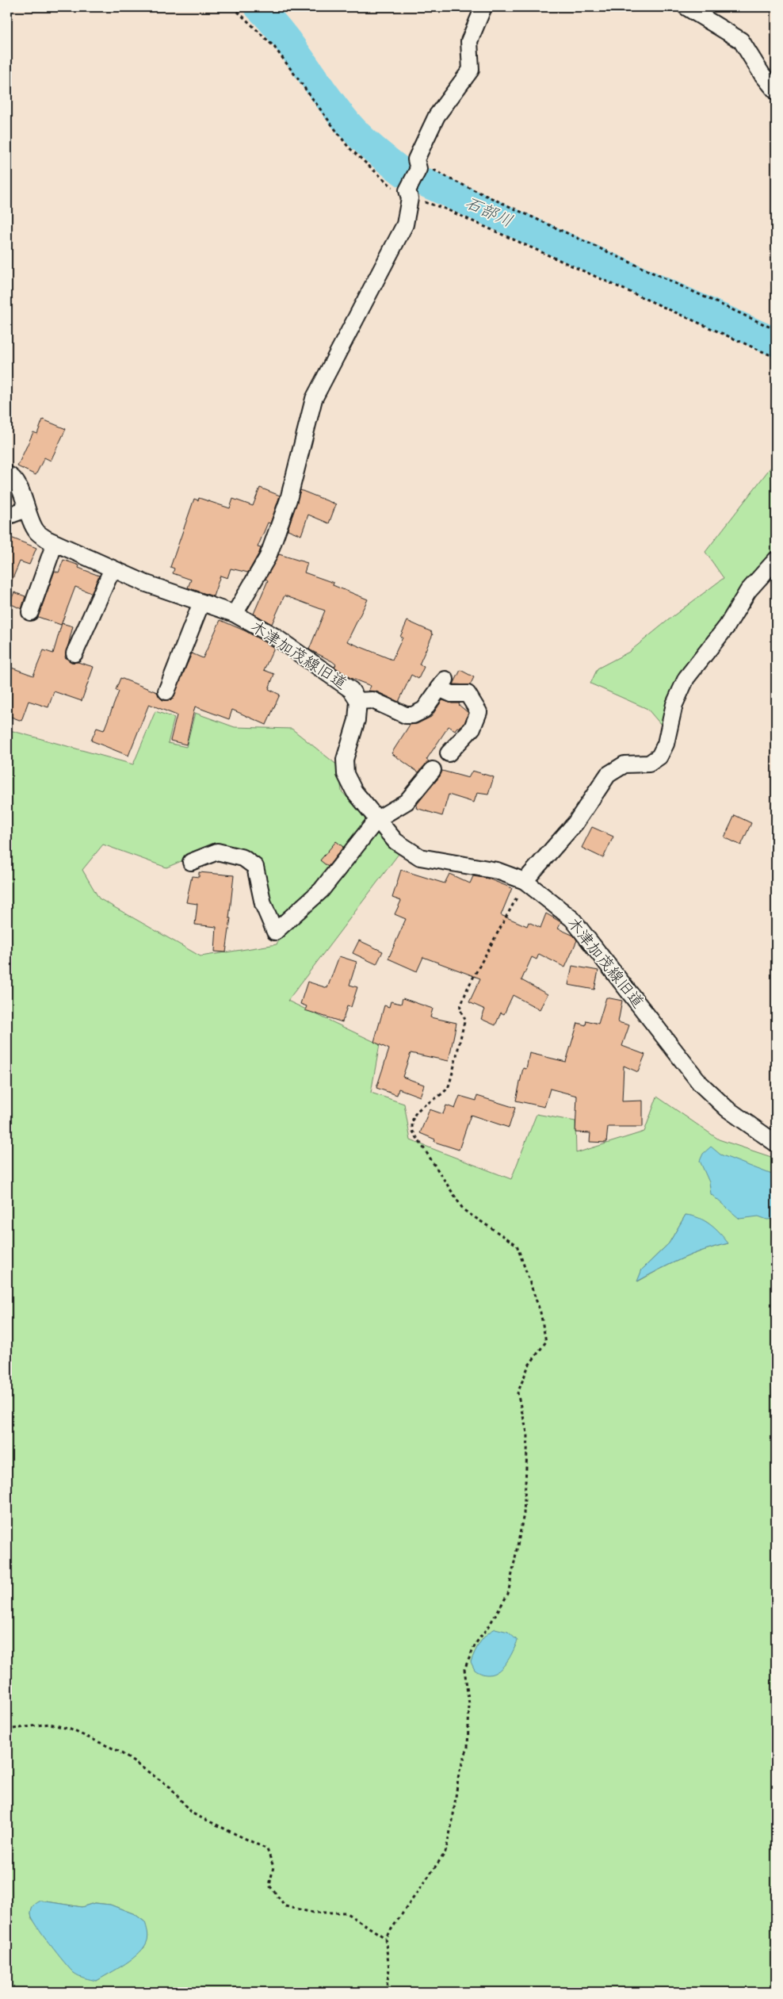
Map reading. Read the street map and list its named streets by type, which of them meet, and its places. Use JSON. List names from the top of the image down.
{
  "streets": {
    "street": ["木津加茂線旧道"]
  },
  "water": ["石部川"]
}
